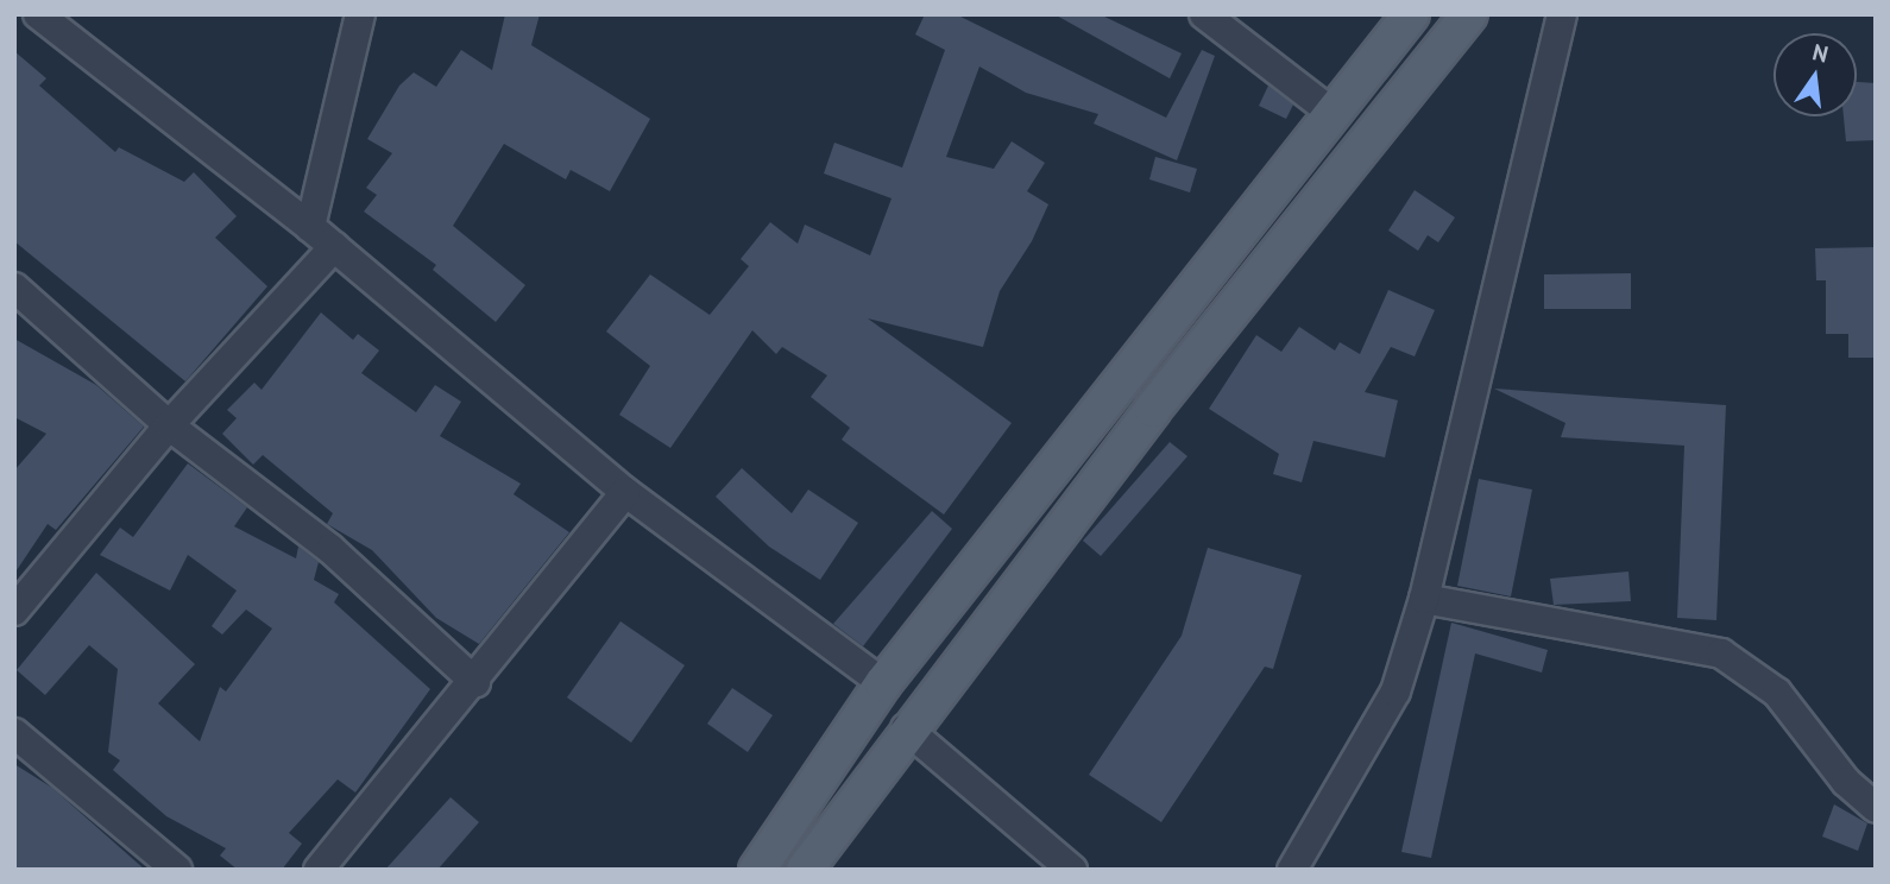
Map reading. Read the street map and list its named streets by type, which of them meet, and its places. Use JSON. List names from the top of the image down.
{
  "north": "top"
}
